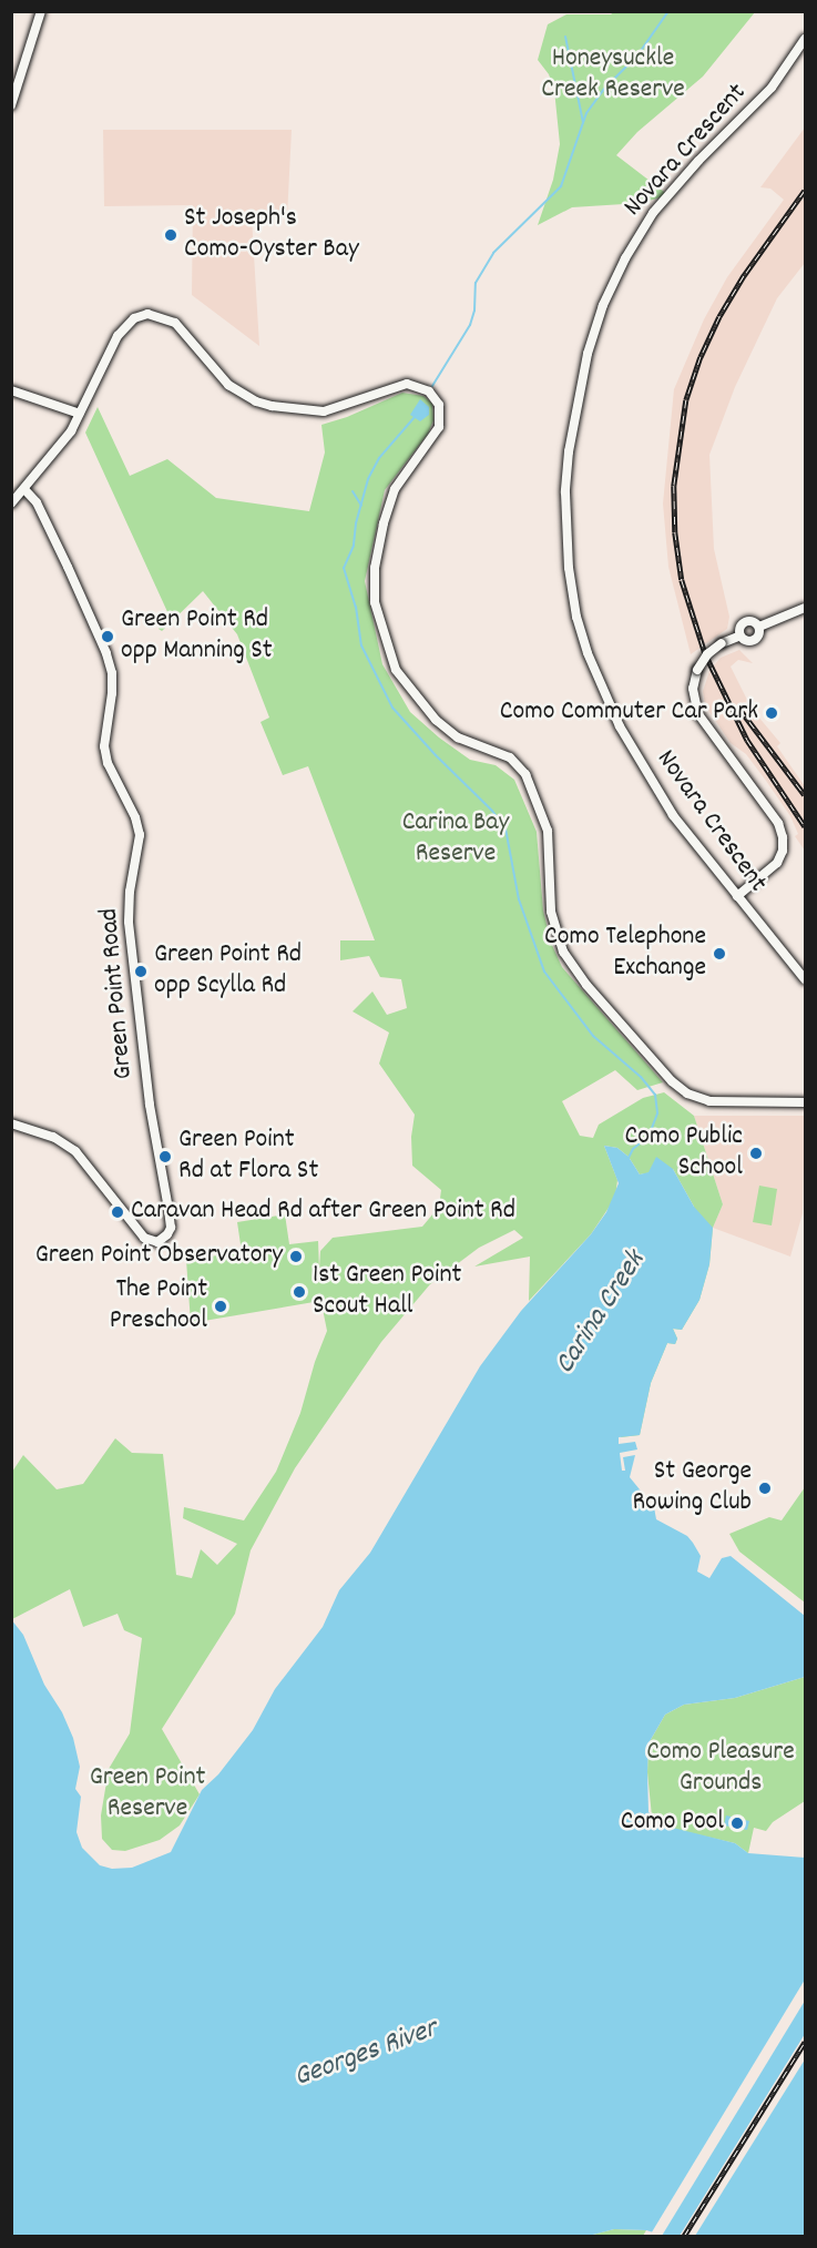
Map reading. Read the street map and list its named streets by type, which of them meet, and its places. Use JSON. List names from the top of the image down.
{
  "streets": {
    "street": ["Novara Crescent", "Green Point Road"]
  },
  "water": ["Carina Creek", "Georges River"],
  "parks": [
    "Honeysuckle Creek Reserve",
    "Carina Bay Reserve",
    "Como Pleasure Grounds",
    "Green Point Reserve"
  ],
  "places": [
    "St Joseph's Como-Oyster Bay",
    "Green Point Rd opp Manning St",
    "Como Commuter Car Park",
    "Como Telephone Exchange",
    "Green Point Rd opp Scylla Rd",
    "Como Public School",
    "Green Point Rd at Flora St",
    "Caravan Head Rd after Green Point Rd",
    "Green Point Observatory",
    "1st Green Point Scout Hall",
    "The Point Preschool",
    "St George Rowing Club",
    "Como Pool"
  ]
}
